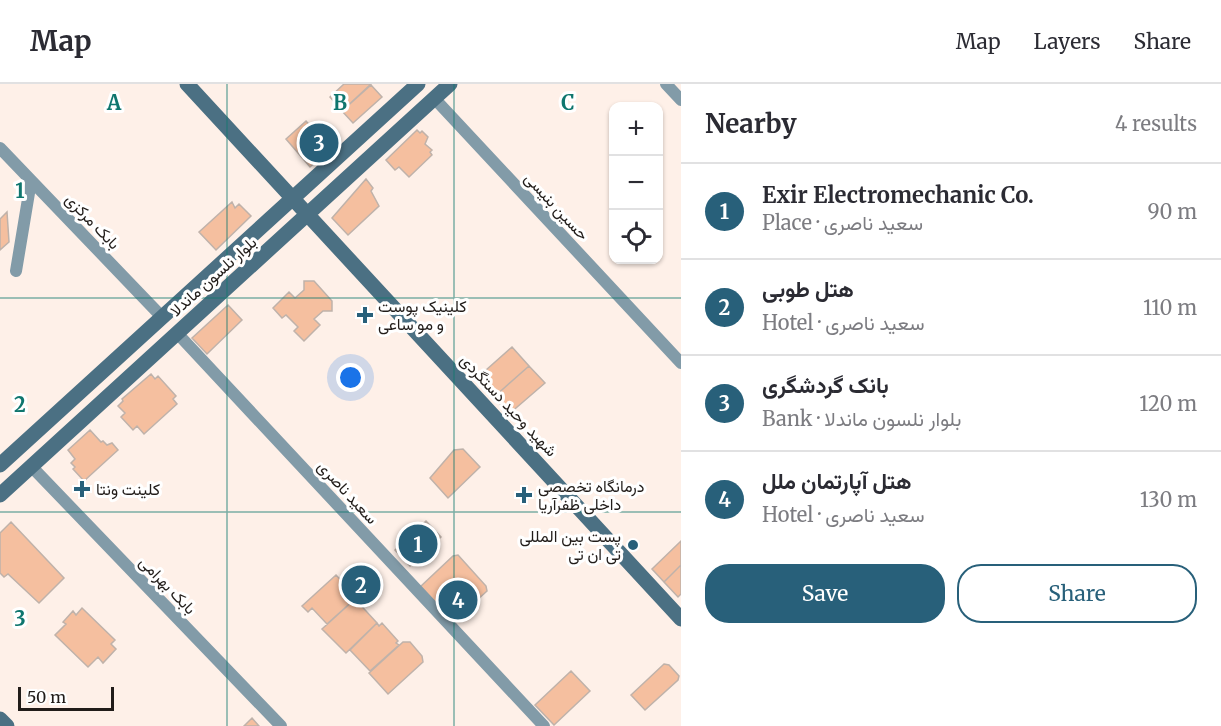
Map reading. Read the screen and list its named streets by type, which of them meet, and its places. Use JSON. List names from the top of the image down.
{
  "streets": {
    "main road": ["بلوار نلسون ماندلا", "شهید وحید دستگردی"],
    "street": [
      "حسین بنیسی",
      "بابک مرکزی",
      "سعید ناصری",
      "بابک بهرامی"
    ]
  },
  "crossings": [
    ["حسین بنیسی", "بلوار نلسون ماندلا"],
    ["بابک مرکزی", "بلوار نلسون ماندلا"],
    ["بلوار نلسون ماندلا", "شهید وحید دستگردی"],
    ["بلوار نلسون ماندلا", "سعید ناصری"],
    ["بلوار نلسون ماندلا", "بابک بهرامی"]
  ],
  "places": {
    "health": ["کلینیک پوست و مو ساعی", "کلینت ونتا", "درمانگاه تخصصی داخلی ظفرآریا"],
    "other": ["پست بین المللی تی ان تی"]
  },
  "scale_bar": "50 m",
  "page": {
    "header": "Map",
    "nav": ["Map", "Layers", "Share"],
    "heading": ["Nearby", "4 results"],
    "map_buttons": ["+", "−"],
    "pins": [
      "3",
      "1",
      "2",
      "4"
    ],
    "list": [
      {
        "mark": "1",
        "name": "Exir Electromechanic Co.",
        "note": "Place · سعید ناصری",
        "value": "90 m"
      },
      {
        "mark": "2",
        "name": "هتل طوبی",
        "note": "Hotel · سعید ناصری",
        "value": "110 m"
      },
      {
        "mark": "3",
        "name": "بانک گردشگری",
        "note": "Bank · بلوار نلسون ماندلا",
        "value": "120 m"
      },
      {
        "mark": "4",
        "name": "هتل آپارتمان ملل",
        "note": "Hotel · سعید ناصری",
        "value": "130 m"
      }
    ],
    "buttons": ["Save", "Share"],
    "scale": "50 m"
  },
  "grid": {
    "columns": ["A", "B", "C"],
    "rows": ["1", "2", "3"]
  }
}
